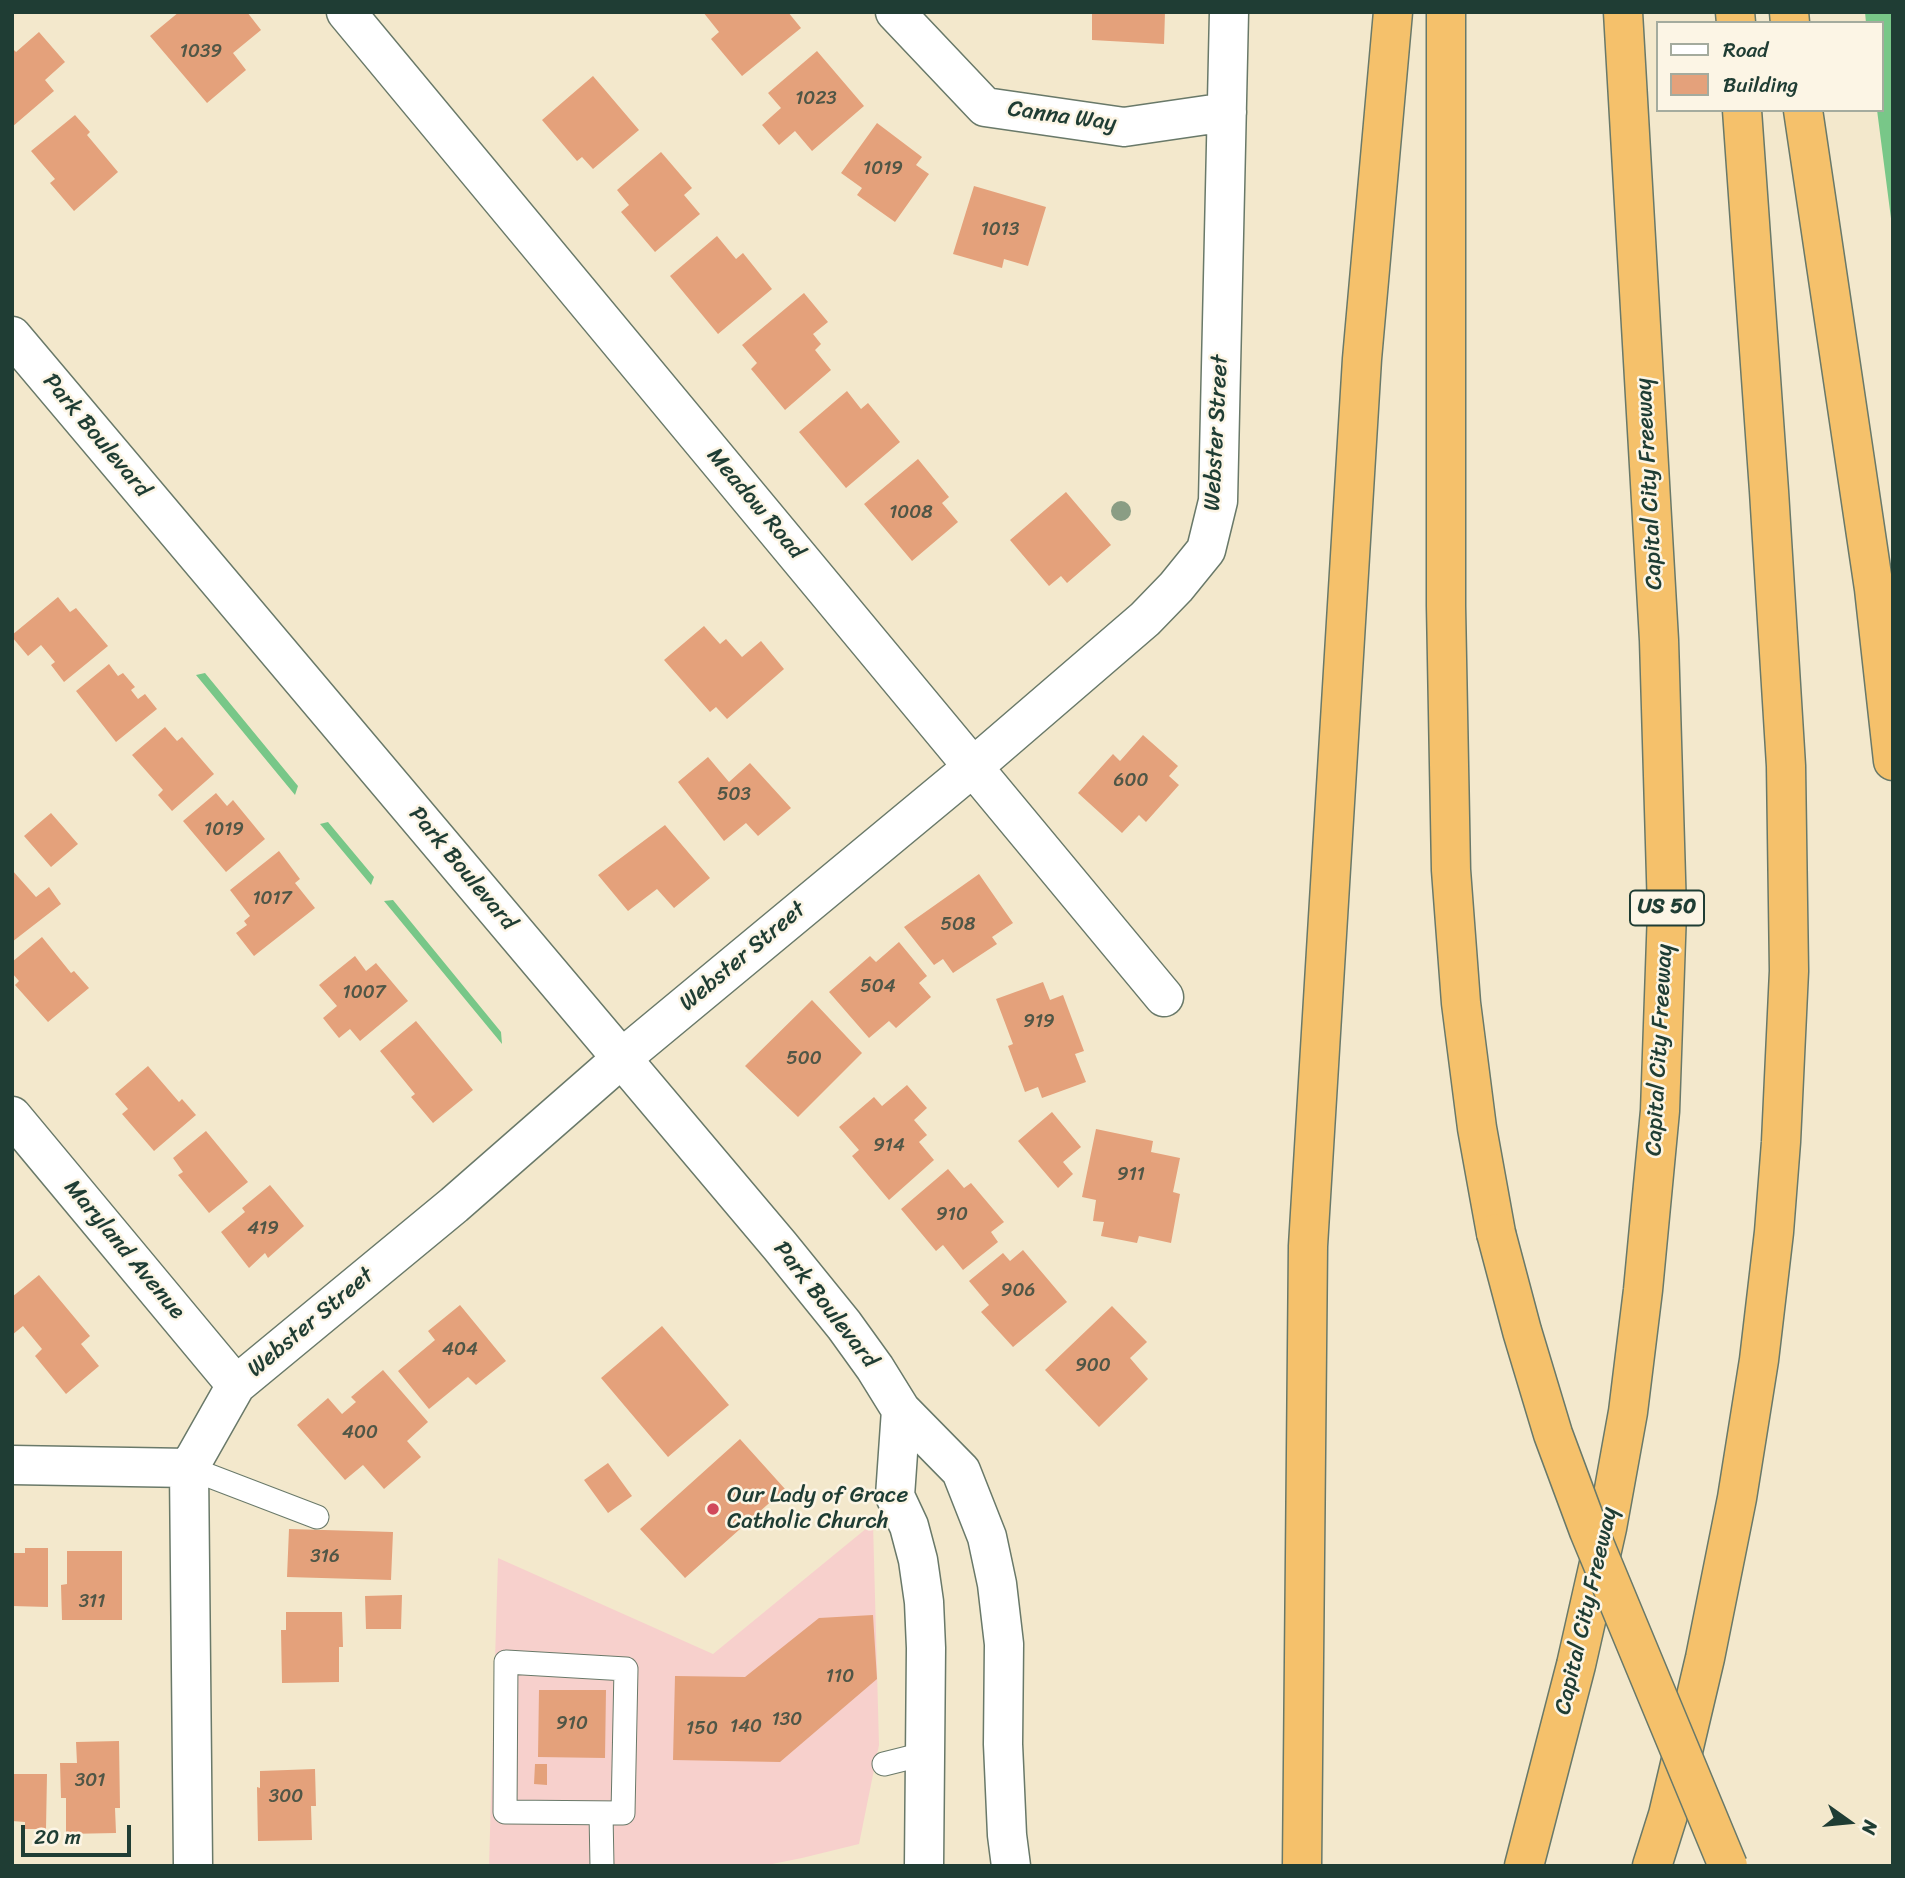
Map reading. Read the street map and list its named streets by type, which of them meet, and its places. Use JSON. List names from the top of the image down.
{
  "streets": {
    "highway": ["Capital City Freeway", "US 50"],
    "street": [
      "Canna Way",
      "Webster Street",
      "Park Boulevard",
      "Meadow Road",
      "Maryland Avenue"
    ]
  },
  "crossings": [
    ["Canna Way", "Webster Street"],
    ["Webster Street", "Park Boulevard"],
    ["Webster Street", "Meadow Road"],
    ["Webster Street", "Maryland Avenue"]
  ],
  "places": ["Our Lady of Grace Catholic Church"],
  "house_numbers": [
    "1039",
    "1023",
    "1019",
    "1013",
    "1008",
    "600",
    "503",
    "1019",
    "1017",
    "508",
    "504",
    "1007",
    "919",
    "500",
    "914",
    "911",
    "910",
    "419",
    "906",
    "404",
    "900",
    "400",
    "316",
    "311",
    "110",
    "130",
    "910",
    "140",
    "150",
    "301",
    "300"
  ],
  "legend": ["Road", "Building"],
  "scale_bar": "20 m",
  "north": "right"
}
